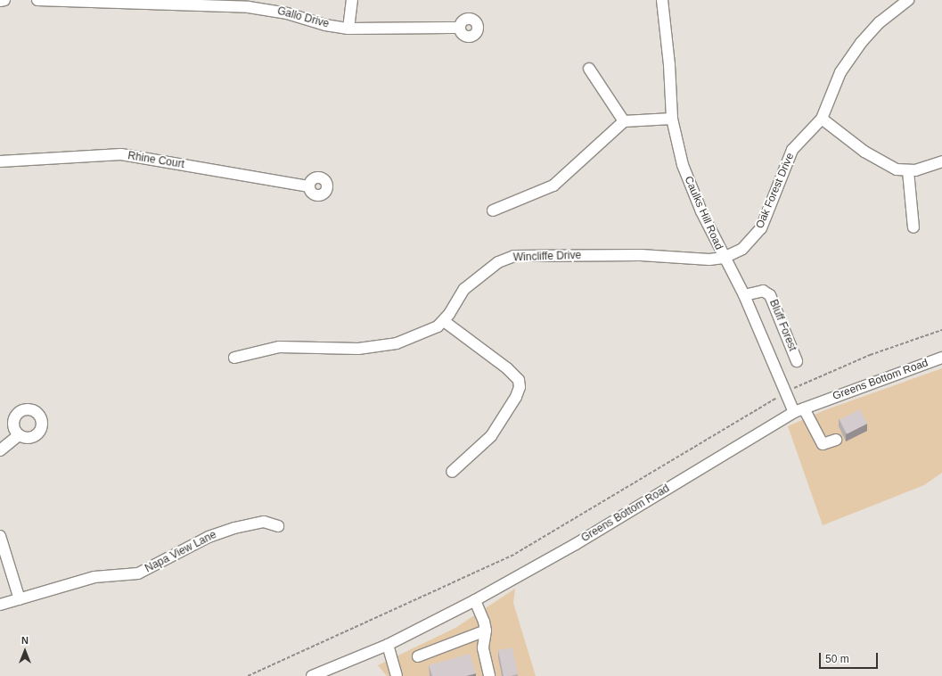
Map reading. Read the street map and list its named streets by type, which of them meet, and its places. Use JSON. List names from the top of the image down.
{
  "streets": {
    "street": [
      "Gallo Drive",
      "Rhine Court",
      "Oak Forest Drive",
      "Caulks Hill Road",
      "Wincliffe Drive",
      "Bluff Forest",
      "Greens Bottom Road",
      "Napa View Lane"
    ]
  },
  "crossings": [
    ["Oak Forest Drive", "Caulks Hill Road"],
    ["Oak Forest Drive", "Wincliffe Drive"],
    ["Caulks Hill Road", "Wincliffe Drive"],
    ["Caulks Hill Road", "Bluff Forest"],
    ["Caulks Hill Road", "Greens Bottom Road"]
  ],
  "scale_bar": "50 m",
  "north": "top"
}
